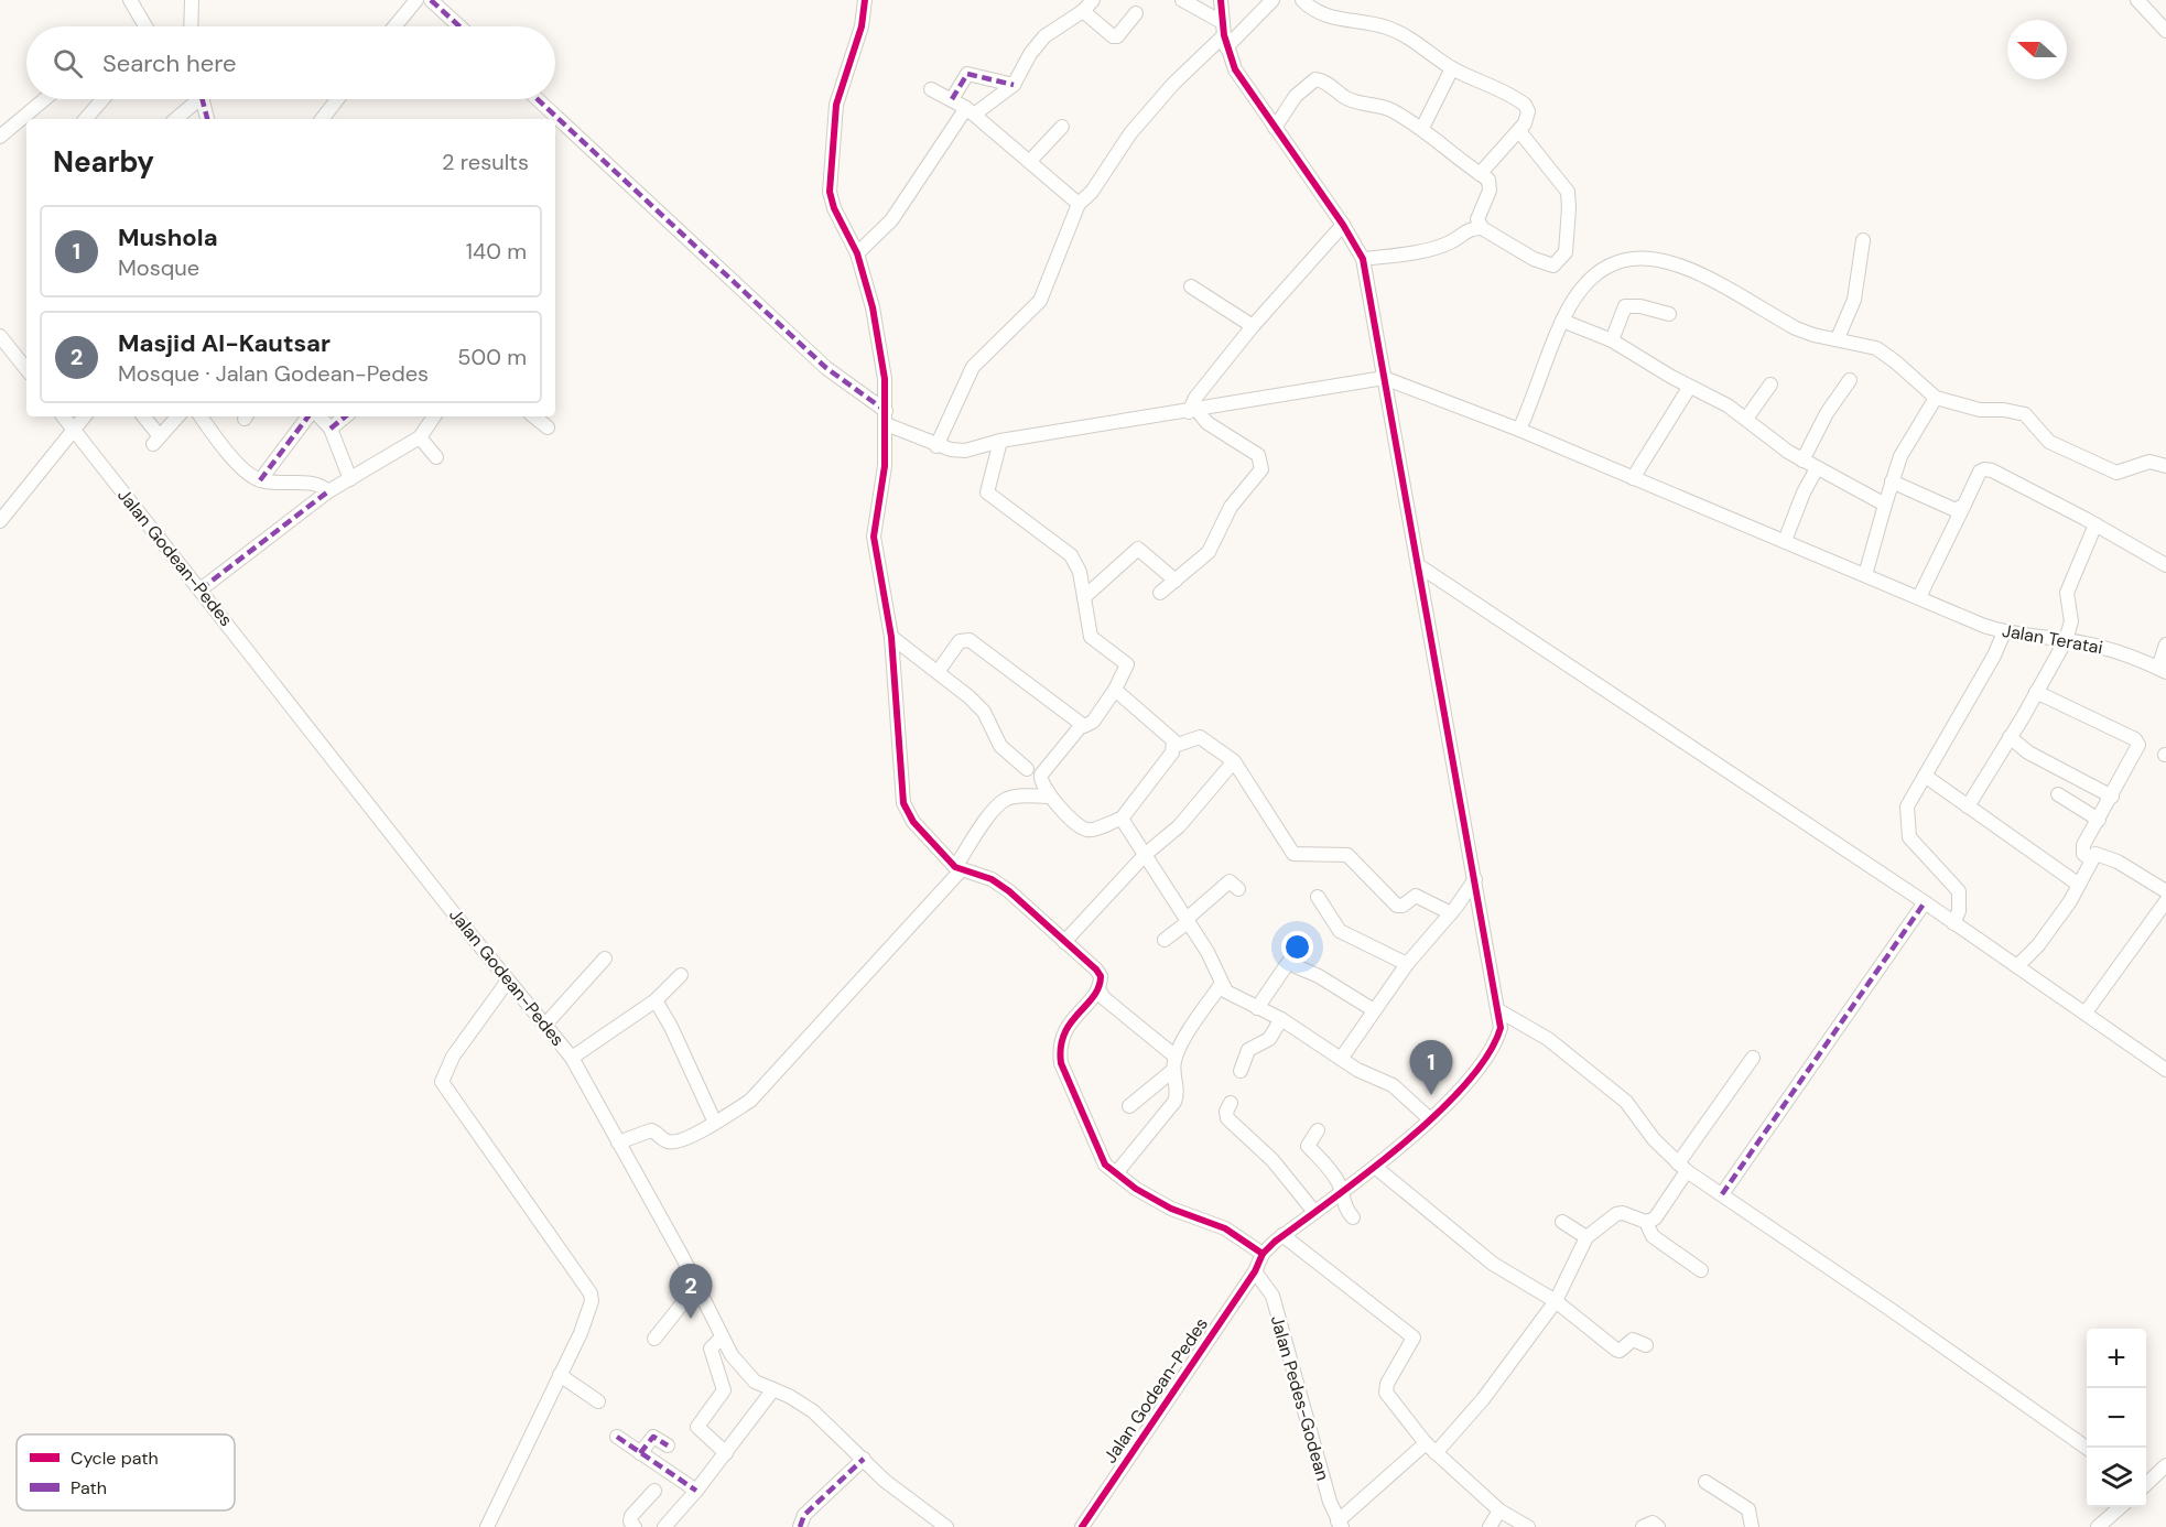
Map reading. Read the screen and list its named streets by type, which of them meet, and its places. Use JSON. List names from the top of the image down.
{
  "streets": {
    "street": ["Jalan Godean-Pedes", "Jalan Teratai", "Jalan Pedes-Godean"]
  },
  "crossings": [
    ["Jalan Godean-Pedes", "Jalan Pedes-Godean"]
  ],
  "legend": ["Cycle path", "Path"],
  "north": "left",
  "page": {
    "search": "Search here",
    "heading": ["Nearby", "2 results"],
    "list": [
      {
        "mark": "1",
        "name": "Mushola",
        "note": "Mosque",
        "value": "140 m"
      },
      {
        "mark": "2",
        "name": "Masjid Al-Kautsar",
        "note": "Mosque · Jalan Godean-Pedes",
        "value": "500 m"
      }
    ],
    "pins": ["1", "2"],
    "map_buttons": ["+", "−"]
  }
}
